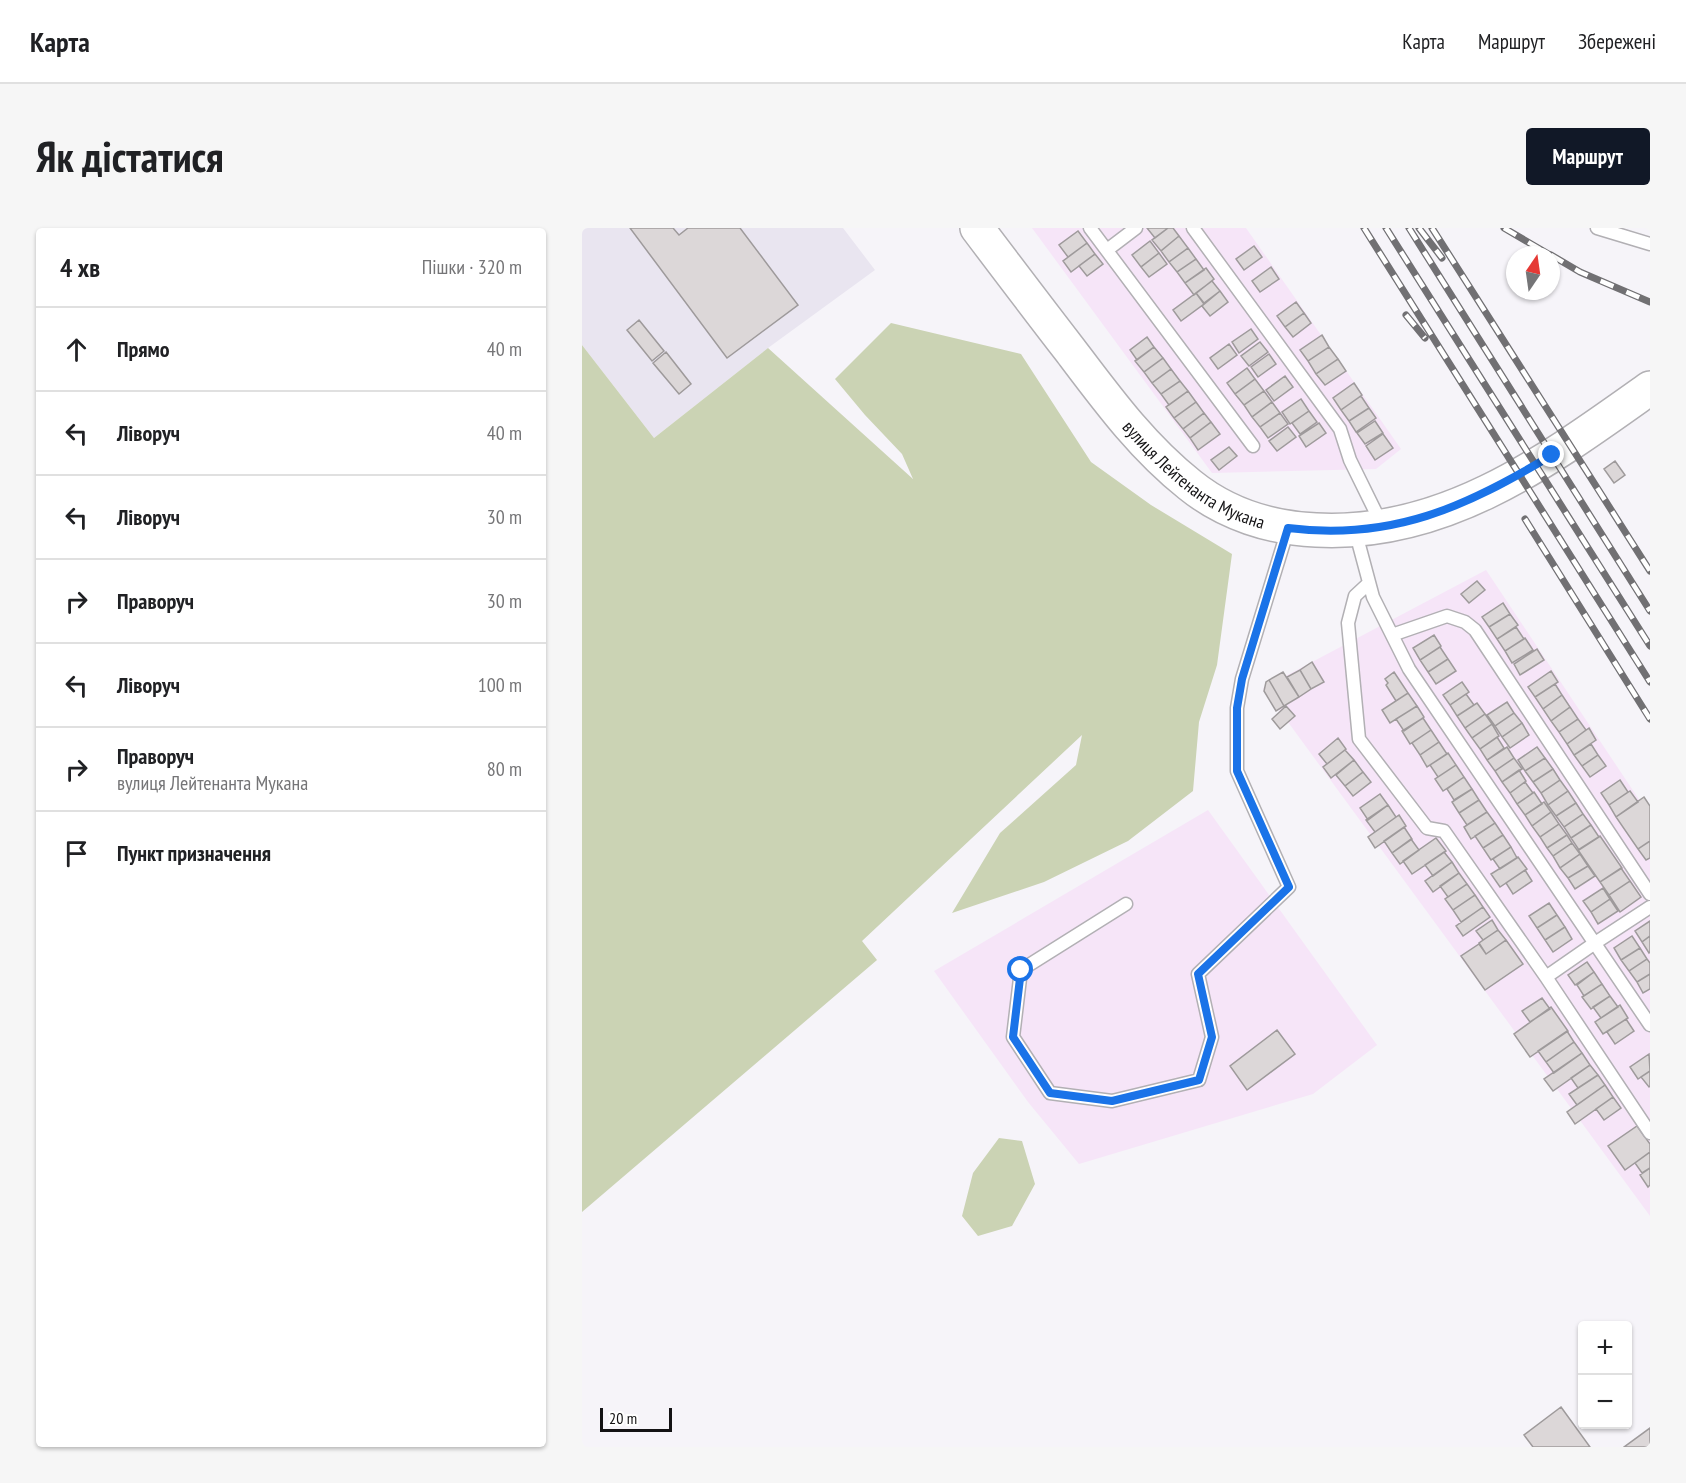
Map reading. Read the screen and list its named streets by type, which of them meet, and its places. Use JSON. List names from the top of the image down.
{
  "streets": {
    "main road": ["вулиця Лейтенанта Мукана"]
  },
  "scale_bar": "20 m",
  "north": "top",
  "page": {
    "header": "Карта",
    "nav": ["Карта", "Маршрут", "Збережені"],
    "buttons": "Маршрут",
    "title": "Як дістатися",
    "heading": ["4 хв", "Пішки · 320 m"],
    "list": [
      ["Прямо", "40 m"],
      ["Ліворуч", "40 m"],
      ["Ліворуч", "30 m"],
      ["Праворуч", "30 m"],
      ["Ліворуч", "100 m"],
      ["Праворуч", "вулиця Лейтенанта Мукана", "80 m"],
      "Пункт призначення"
    ],
    "map_buttons": ["+", "−"],
    "scale": "20 m"
  }
}
